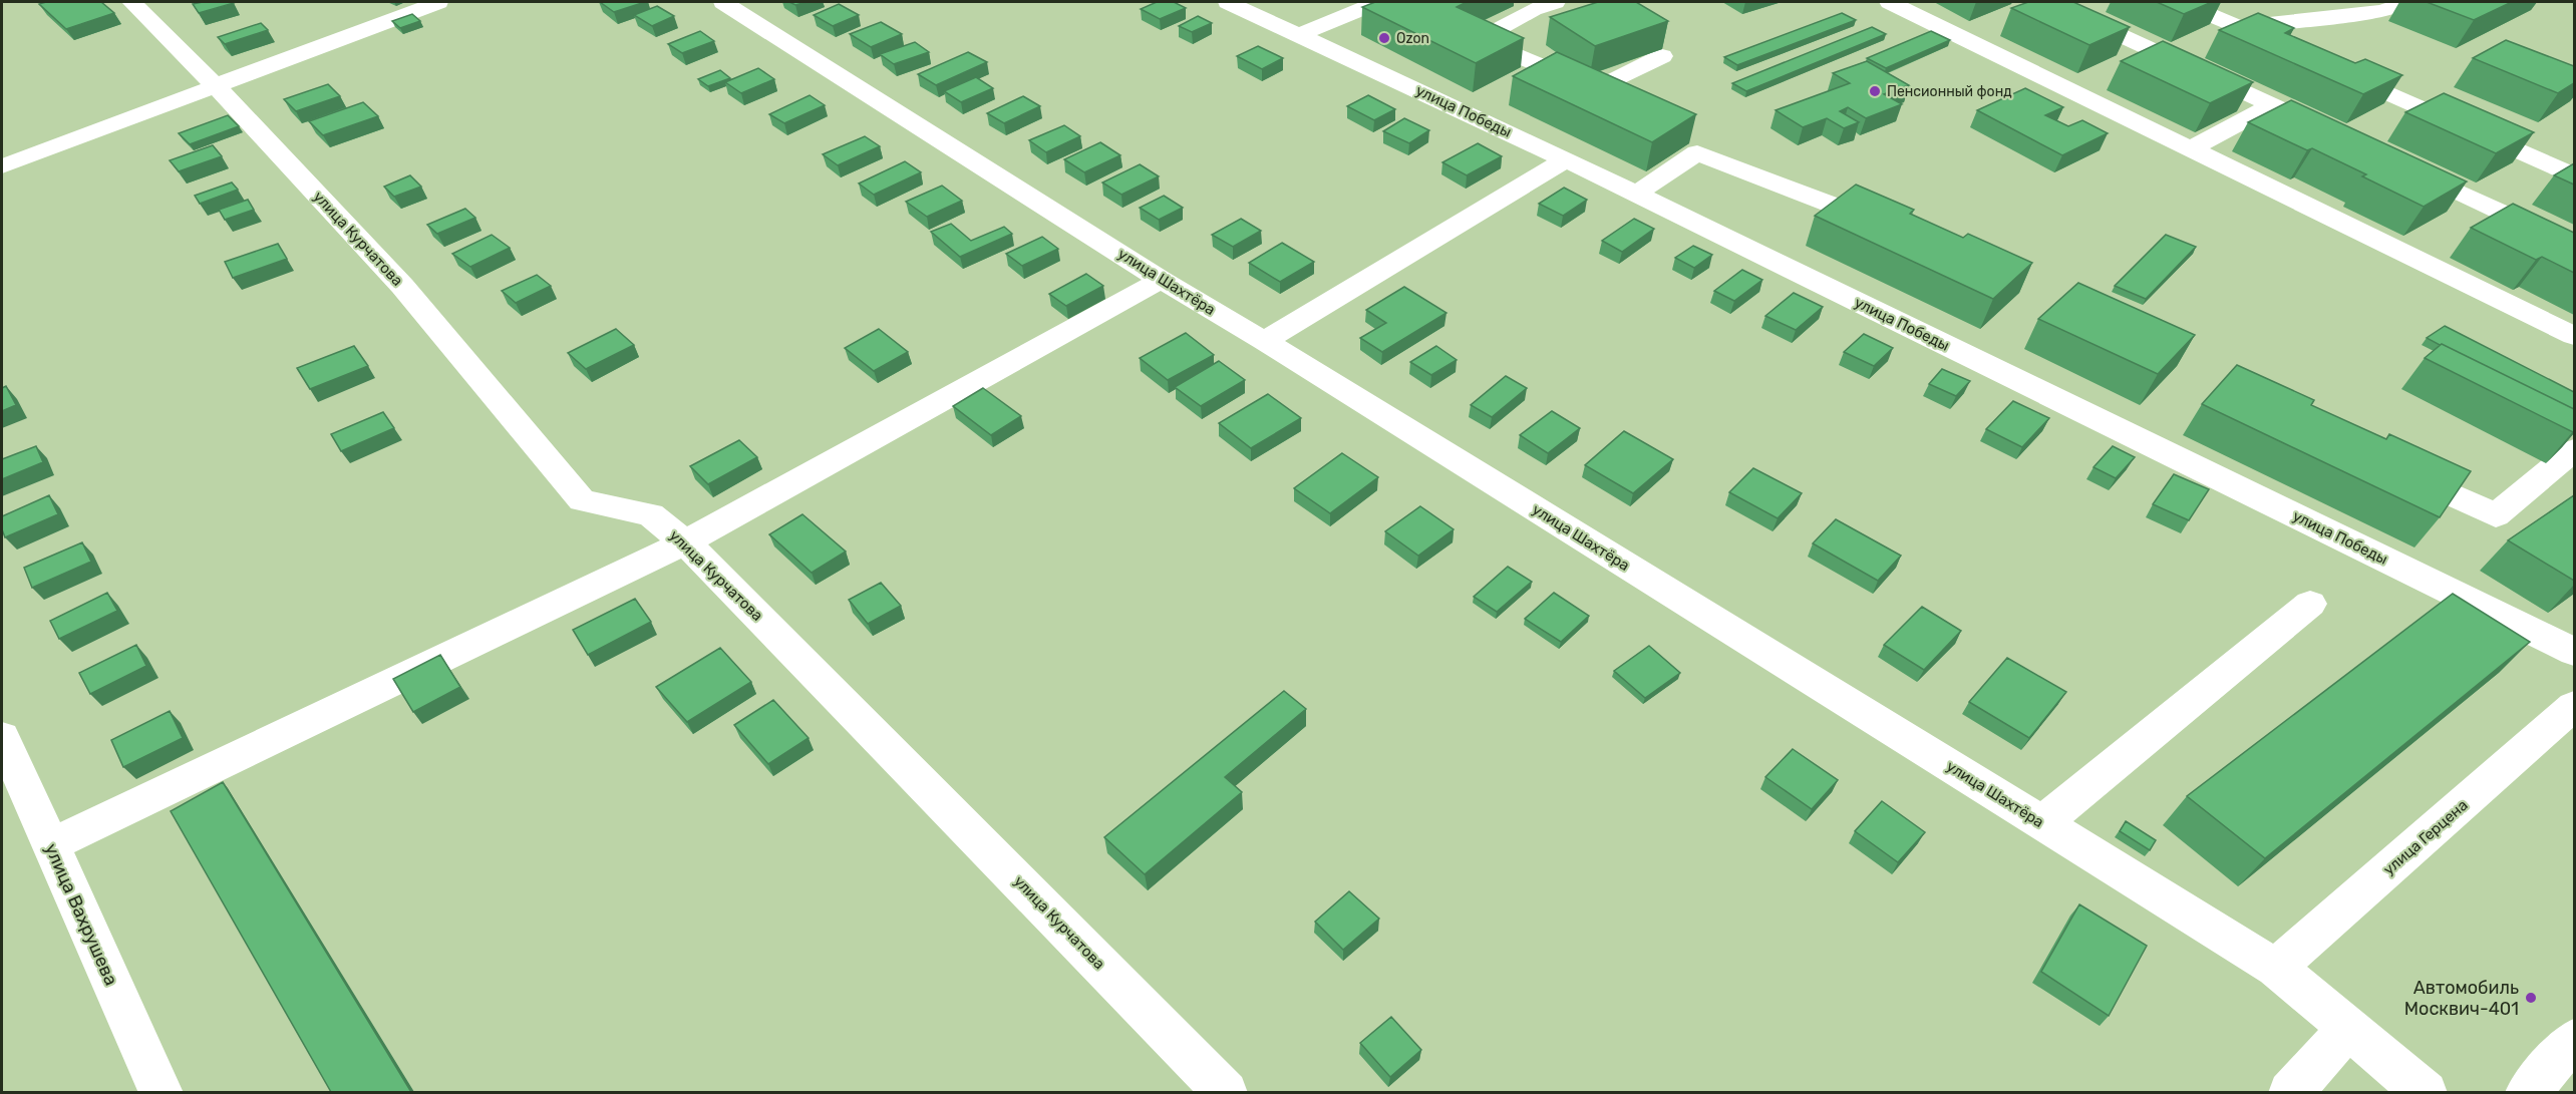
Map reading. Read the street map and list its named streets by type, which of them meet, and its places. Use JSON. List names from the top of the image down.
{
  "streets": {
    "street": [
      "улица Победы",
      "улица Курчатова",
      "улица Шахтёра",
      "улица Герцена",
      "улица Вахрушева"
    ]
  },
  "crossings": [
    ["улица Шахтёра", "улица Герцена"]
  ],
  "places": ["Ozon", "Пенсионный фонд", "Автомобиль Москвич-401"]
}
